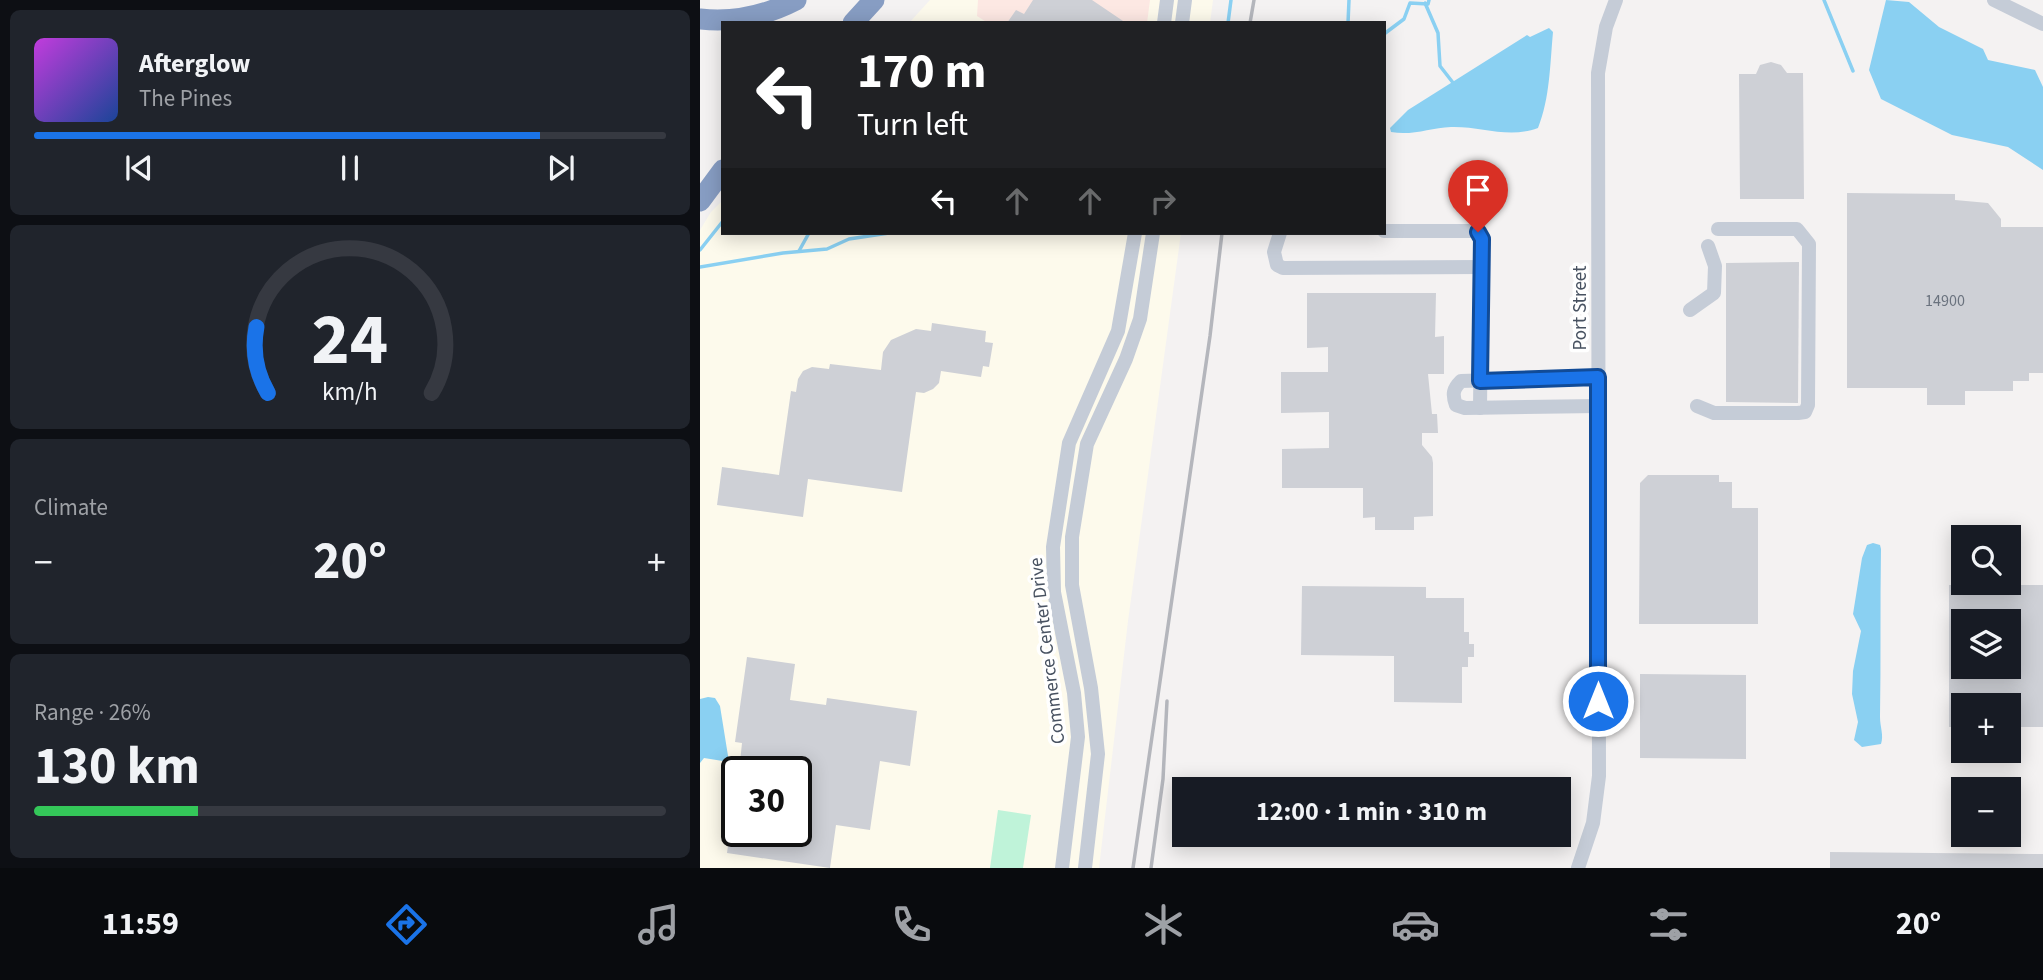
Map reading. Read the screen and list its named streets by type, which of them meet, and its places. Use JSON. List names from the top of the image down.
{
  "streets": {
    "street": ["Port Street", "Commerce Center Drive"]
  },
  "house_numbers": ["14900"],
  "page": {
    "turn": ["170 m", "Turn left"],
    "song": ["Afterglow", "The Pines"],
    "tile": [
      "Climate",
      ["Range · 26%", "130 km"]
    ],
    "map_buttons": ["+", "−"],
    "heat": ["−", "20°", "+"],
    "limit": "30",
    "trip": "12:00 · 1 min · 310 m",
    "tabs": ["11:59", "20°"],
    "gauge": ["24", "km/h"]
  }
}
